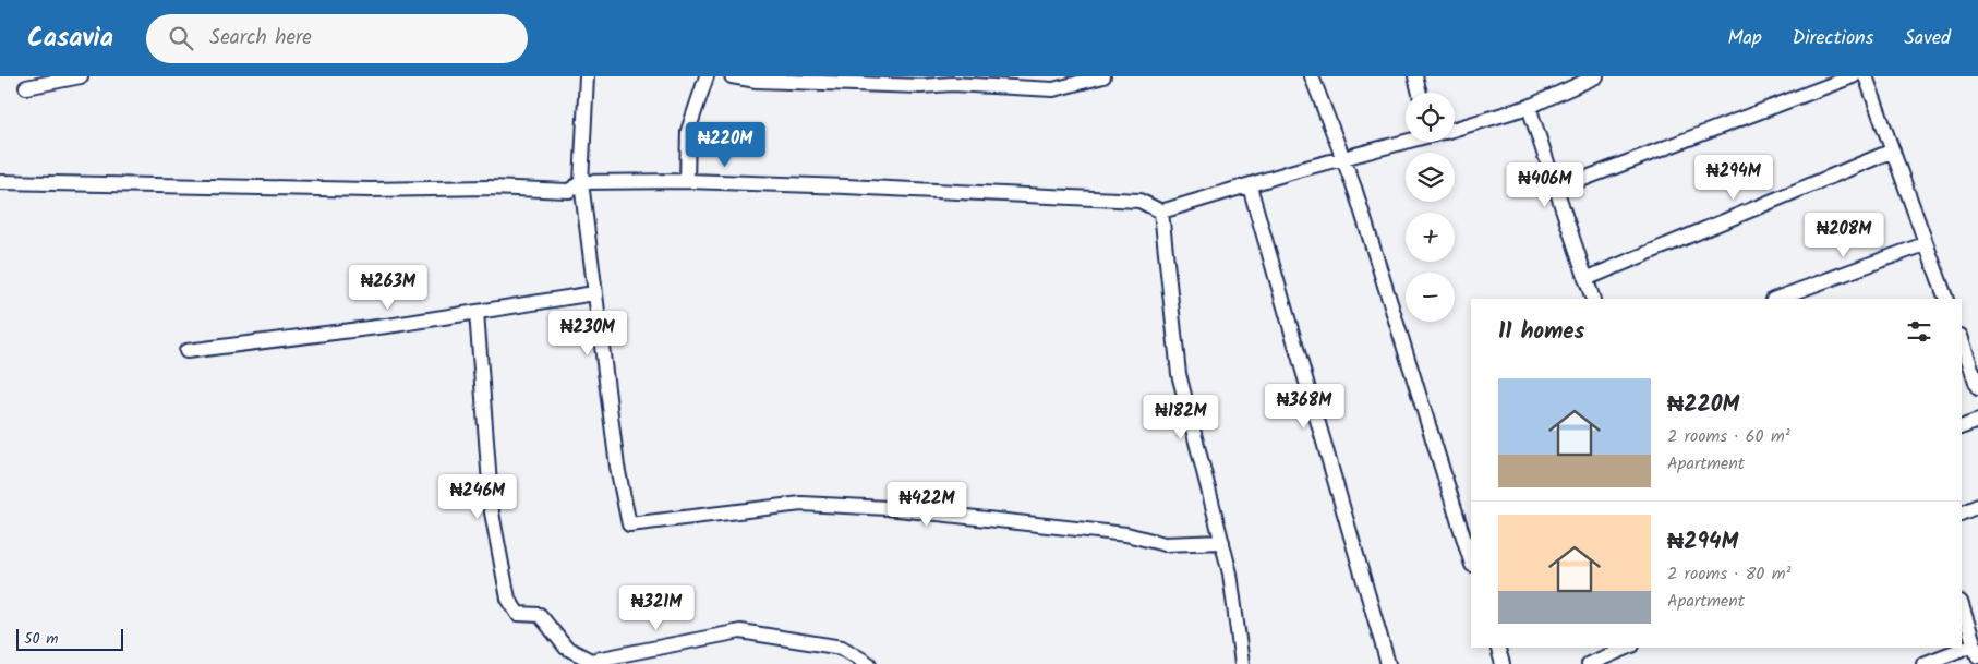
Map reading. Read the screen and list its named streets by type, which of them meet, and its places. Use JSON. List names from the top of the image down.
{
  "scale_bar": "50 m",
  "page": {
    "header": "Casavia",
    "search": "Search here",
    "nav": ["Map", "Directions", "Saved"],
    "map_buttons": ["+", "−"],
    "price": [
      "₦220M",
      "₦294M",
      "₦406M",
      "₦208M",
      "₦263M",
      "₦230M",
      "₦368M",
      "₦182M",
      "₦246M",
      "₦422M",
      "₦321M"
    ],
    "heading": "11 homes",
    "list": [
      {
        "name": "₦220M",
        "note": "2 rooms · 60 m² · Apartment"
      },
      {
        "name": "₦294M",
        "note": "2 rooms · 80 m² · Apartment"
      }
    ],
    "scale": "50 m"
  }
}
